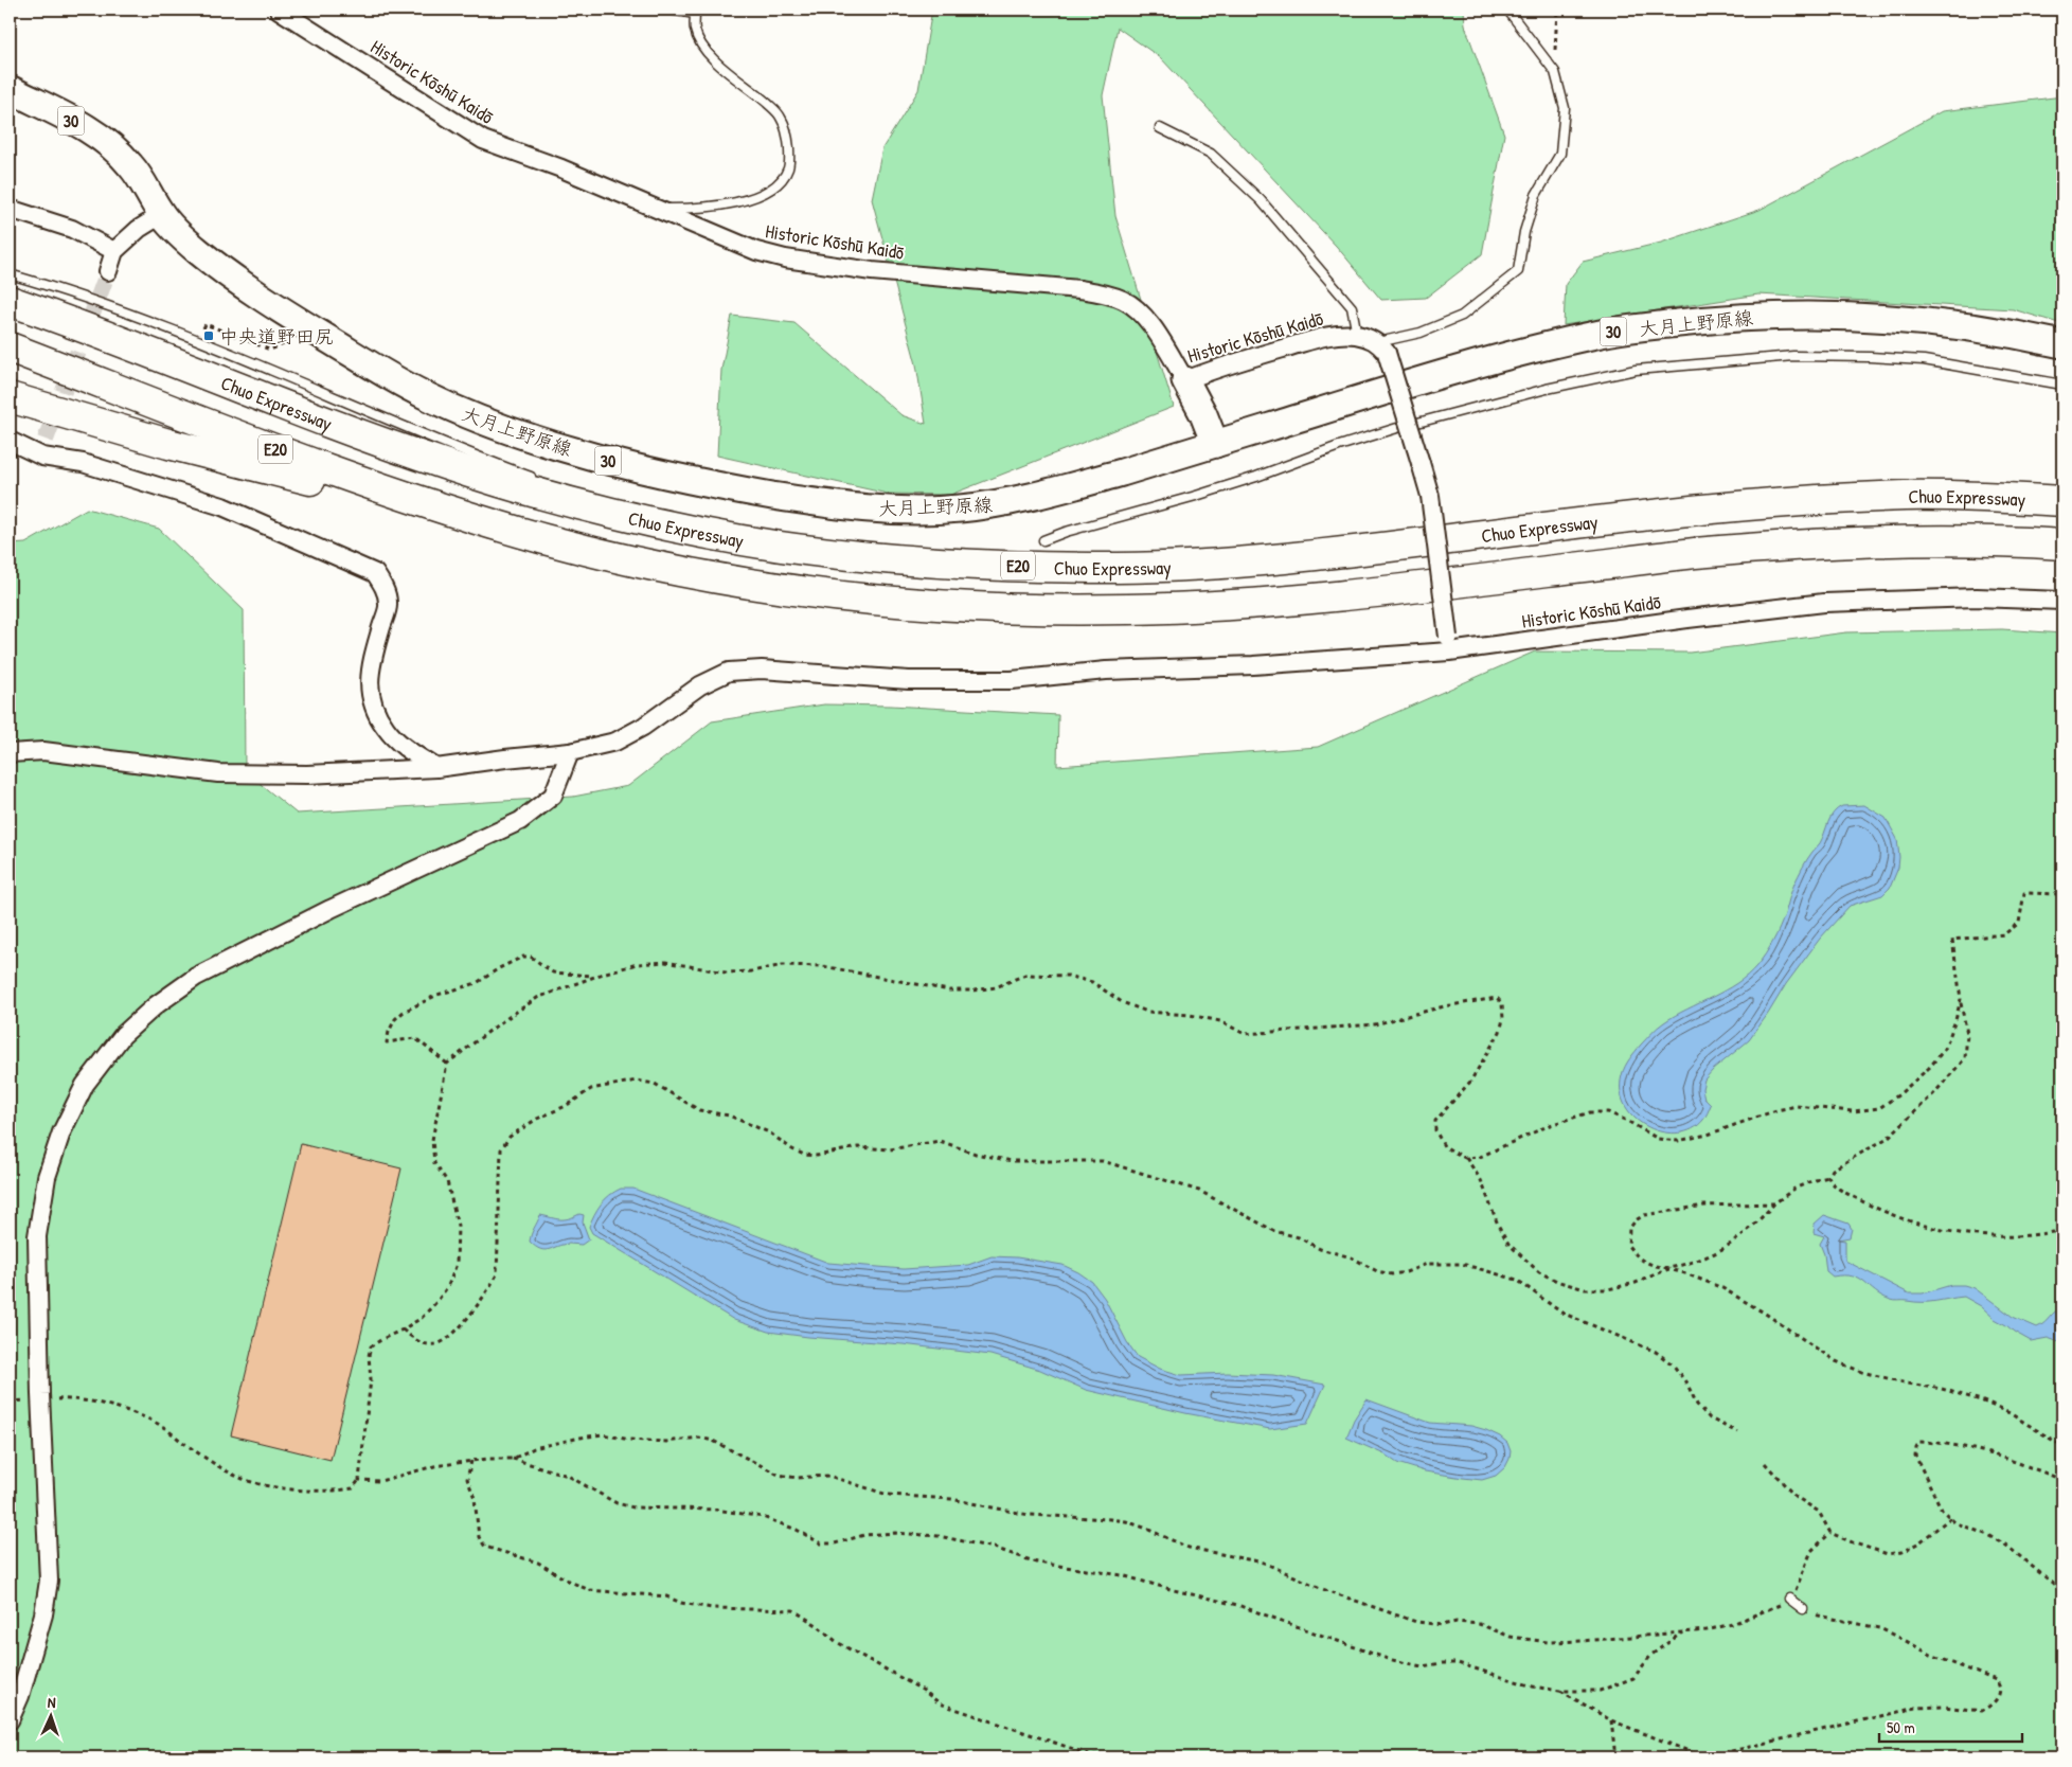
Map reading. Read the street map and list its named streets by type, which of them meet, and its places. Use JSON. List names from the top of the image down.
{
  "streets": {
    "highway": ["Chuo Expressway", "E20"],
    "main road": ["30", "大月上野原線"],
    "street": ["Historic Kōshū Kaidō"]
  },
  "places": {
    "transit": ["中央道野田尻"]
  },
  "scale_bar": "50 m",
  "north": "top"
}
